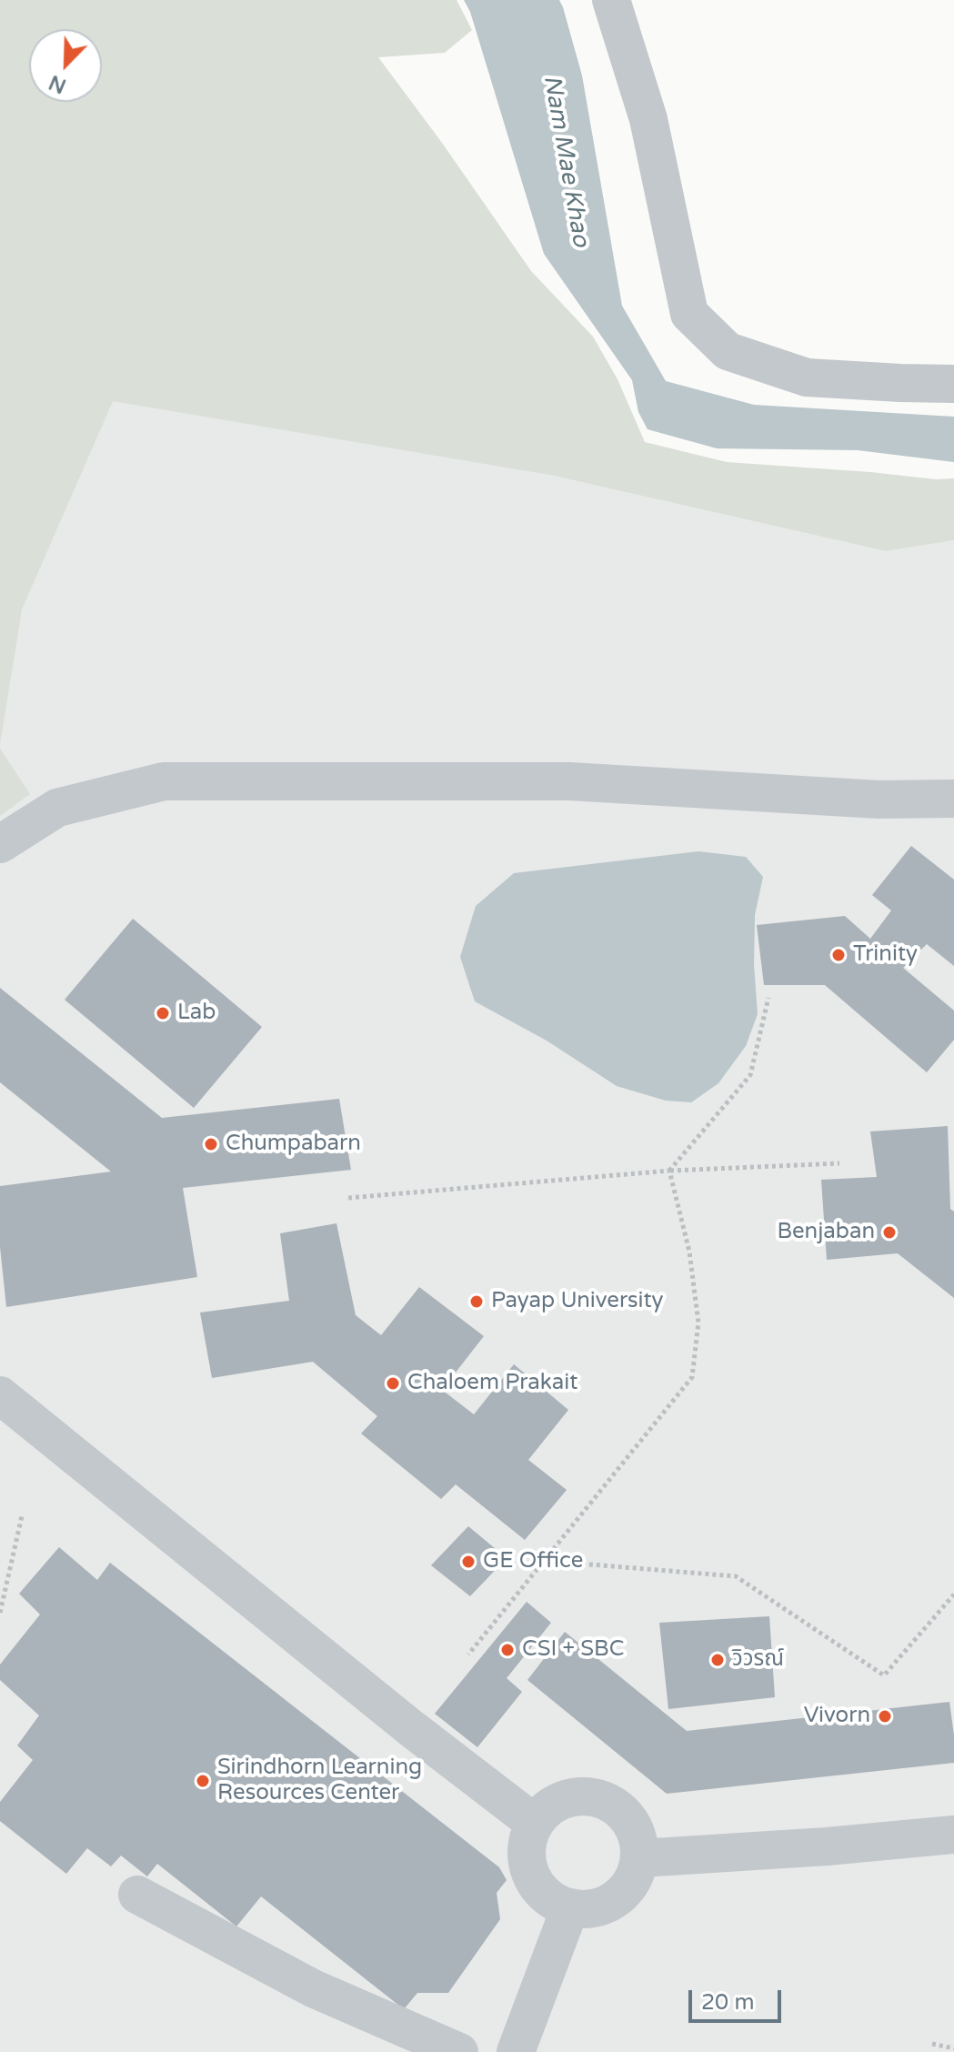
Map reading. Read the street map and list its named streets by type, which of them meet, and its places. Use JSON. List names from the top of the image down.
{
  "water": ["Nam Mae Khao"],
  "places": [
    "Trinity",
    "Lab",
    "Chumpabarn",
    "Benjaban",
    "Payap University",
    "Chaloem Prakait",
    "GE Office",
    "CSI + SBC",
    "วิวรณ์",
    "Vivorn",
    "Sirindhorn Learning Resources Center"
  ],
  "scale_bar": "20 m",
  "north": "bottom left"
}
